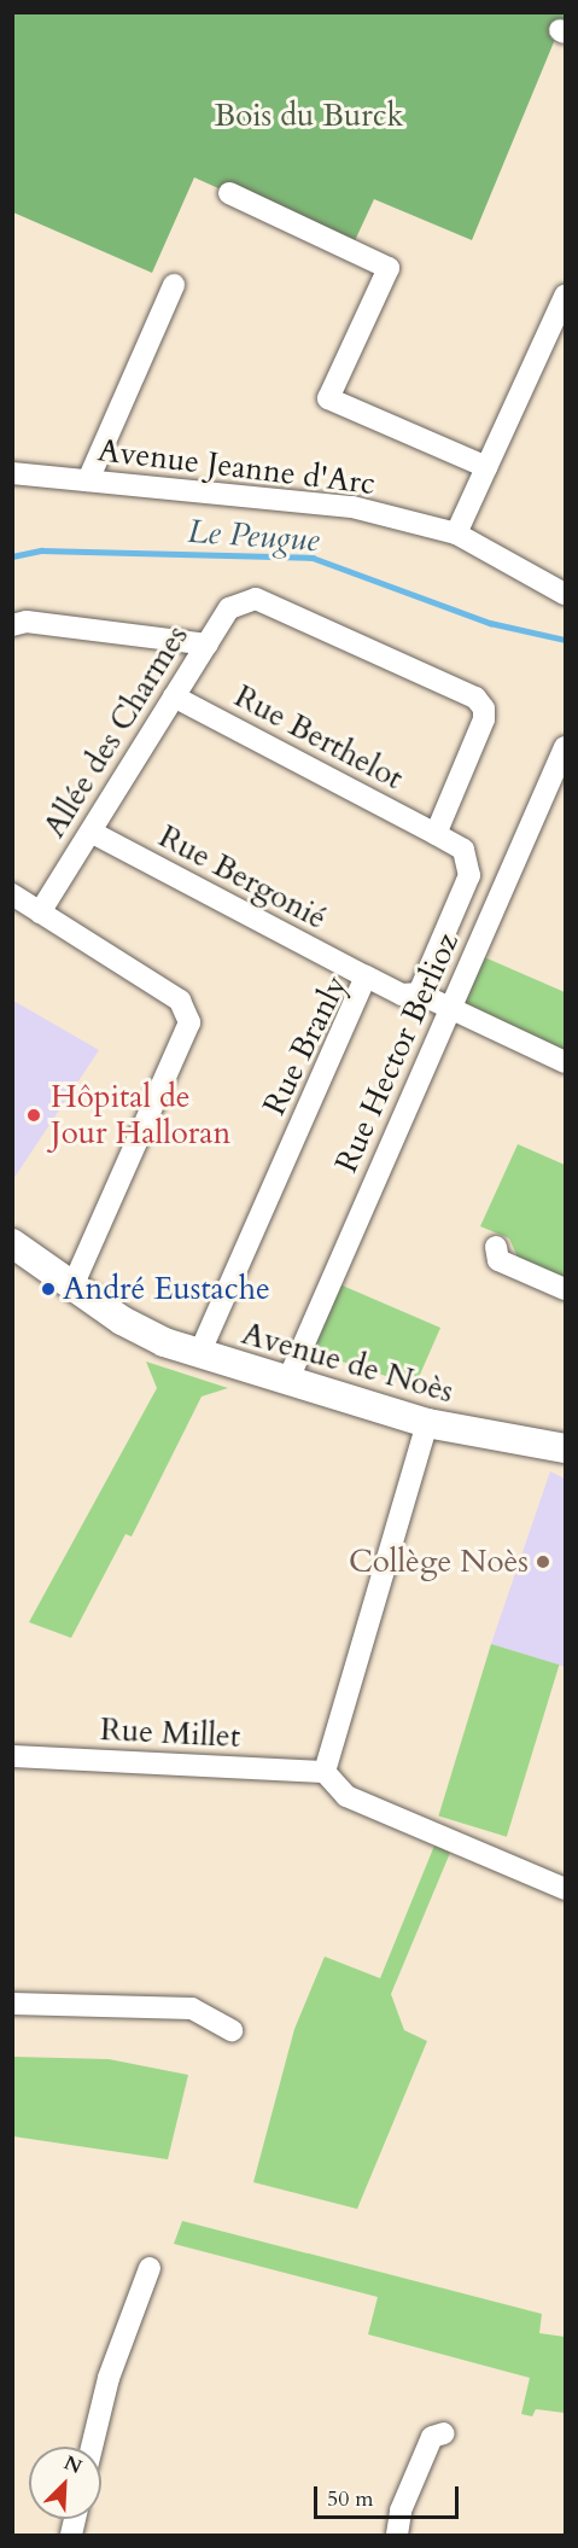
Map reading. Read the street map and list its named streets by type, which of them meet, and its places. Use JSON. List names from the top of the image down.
{
  "streets": {
    "street": [
      "Avenue Jeanne d'Arc",
      "Allée des Charmes",
      "Rue Berthelot",
      "Rue Bergonié",
      "Rue Branly",
      "Rue Hector Berlioz",
      "Avenue de Noès",
      "Rue Millet"
    ]
  },
  "crossings": [
    ["Allée des Charmes", "Rue Berthelot"],
    ["Allée des Charmes", "Rue Bergonié"],
    ["Rue Bergonié", "Rue Branly"],
    ["Rue Branly", "Rue Hector Berlioz"],
    ["Rue Branly", "Avenue de Noès"],
    ["Rue Hector Berlioz", "Avenue de Noès"]
  ],
  "water": ["Le Peugue"],
  "parks": ["Bois du Burck"],
  "places": ["Hôpital de Jour Halloran", "André Eustache", "Collège Noès"],
  "scale_bar": "50 m",
  "north": "top right"
}
